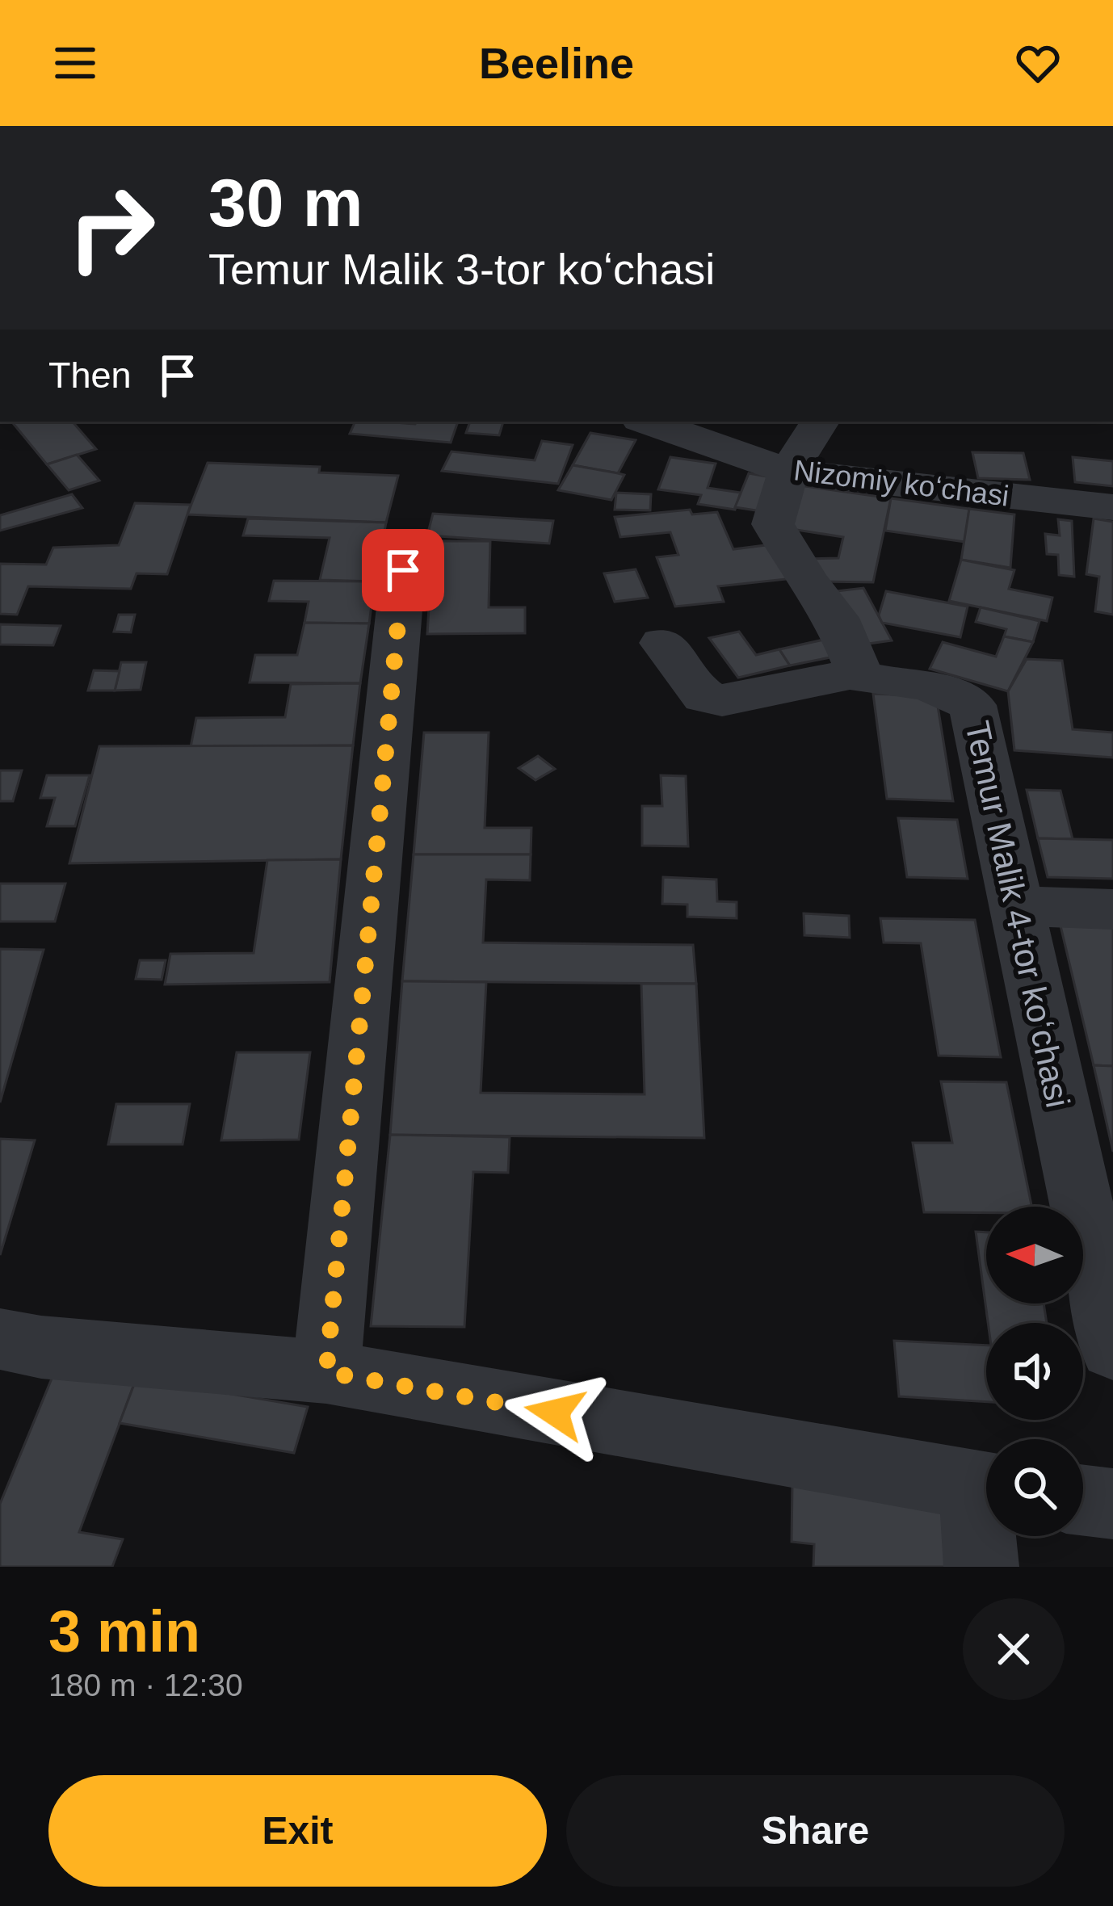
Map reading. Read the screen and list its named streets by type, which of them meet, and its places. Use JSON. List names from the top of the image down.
{
  "streets": {
    "street": ["Nizomiy koʻchasi", "Temur Malik 4-tor koʻchasi"]
  },
  "north": "left",
  "page": {
    "header": "Beeline",
    "turn": ["30 m", "Temur Malik 3-tor koʻchasi"],
    "then": "Then",
    "heading": ["3 min", "180 m · 12:30"],
    "buttons": ["Exit", "Share"]
  }
}
